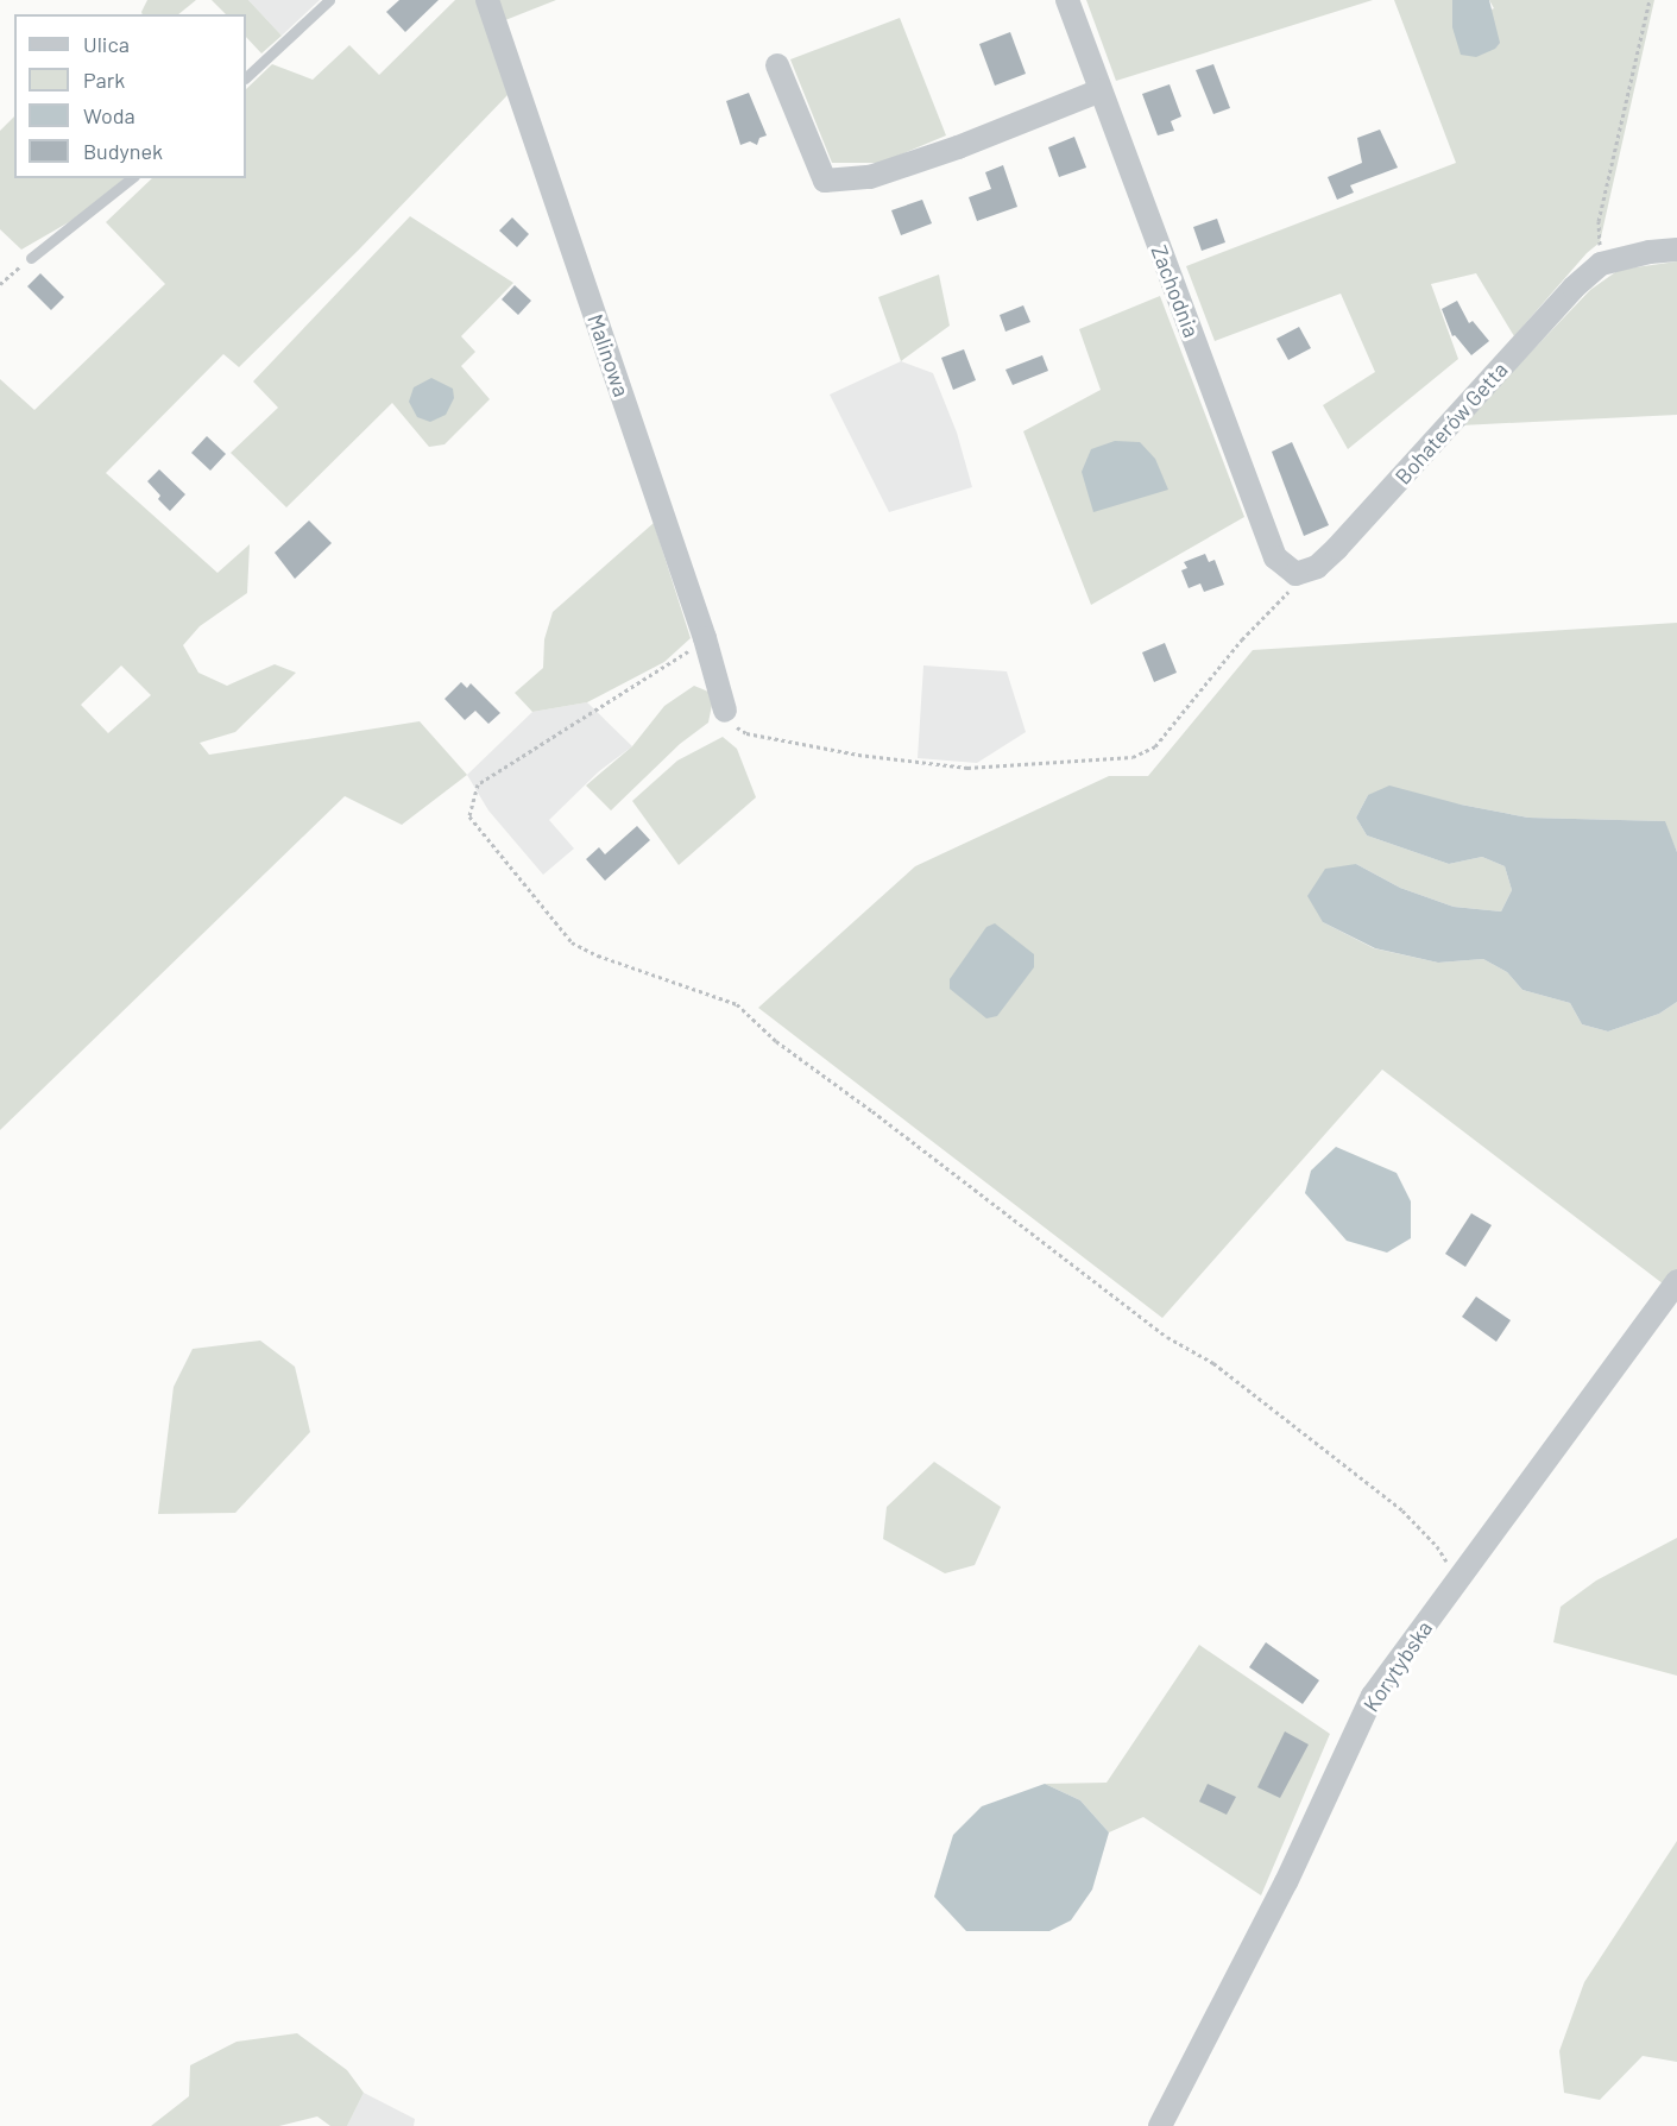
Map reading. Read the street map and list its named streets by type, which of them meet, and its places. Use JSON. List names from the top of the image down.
{
  "streets": {
    "street": [
      "Zachodnia",
      "Malinowa",
      "Bohaterów Getta",
      "Korytybska"
    ]
  },
  "crossings": [
    ["Zachodnia", "Bohaterów Getta"]
  ],
  "legend": [
    "Ulica",
    "Park",
    "Woda",
    "Budynek"
  ]
}
